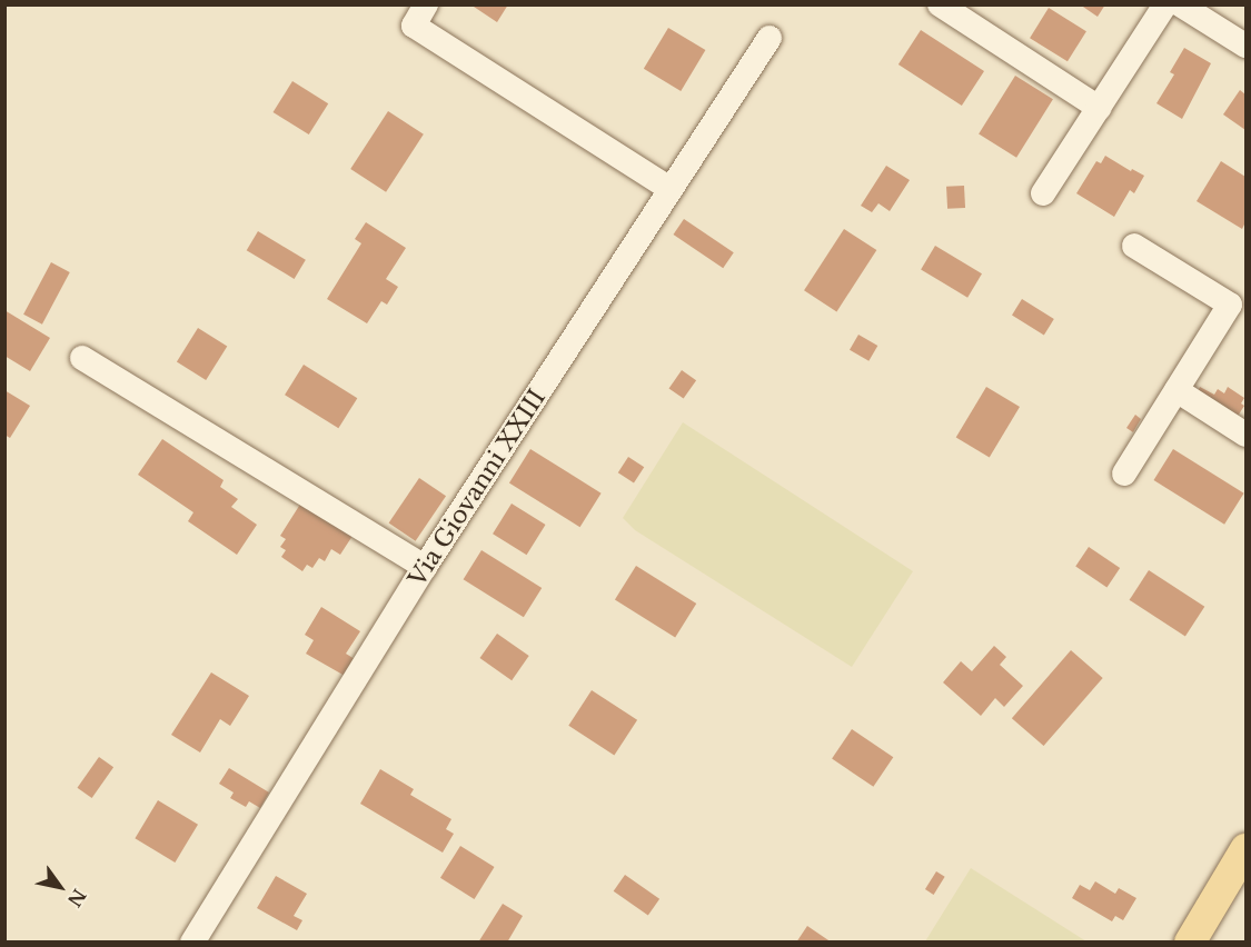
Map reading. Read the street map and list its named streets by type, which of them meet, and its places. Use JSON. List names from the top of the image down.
{
  "streets": {
    "street": ["Via Giovanni XXIII"]
  },
  "north": "bottom right"
}
